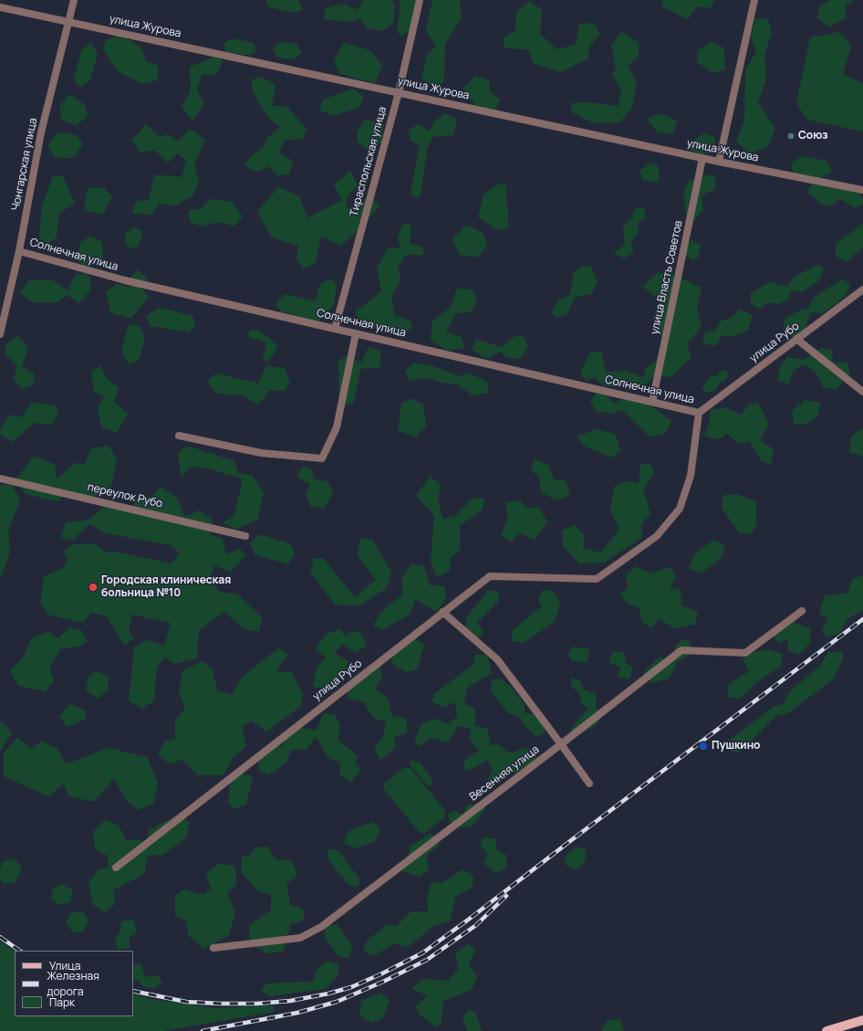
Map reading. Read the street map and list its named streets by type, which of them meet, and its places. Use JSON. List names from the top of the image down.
{
  "streets": {
    "street": [
      "улица Журова",
      "Тираспольская улица",
      "Чонгарская улица",
      "Солнечная улица",
      "улица Власть Советов",
      "улица Рубо",
      "переулок Рубо",
      "Весенняя улица"
    ]
  },
  "crossings": [
    ["улица Журова", "Тираспольская улица"],
    ["улица Журова", "Чонгарская улица"],
    ["улица Журова", "улица Власть Советов"],
    ["Тираспольская улица", "Солнечная улица"],
    ["Чонгарская улица", "Солнечная улица"],
    ["Солнечная улица", "улица Власть Советов"],
    ["Солнечная улица", "улица Рубо"]
  ],
  "places": ["Союз", "Городская клиническая больница №10", "Пушкино"],
  "legend": ["Улица", "Железная дорога", "Парк"]
}
